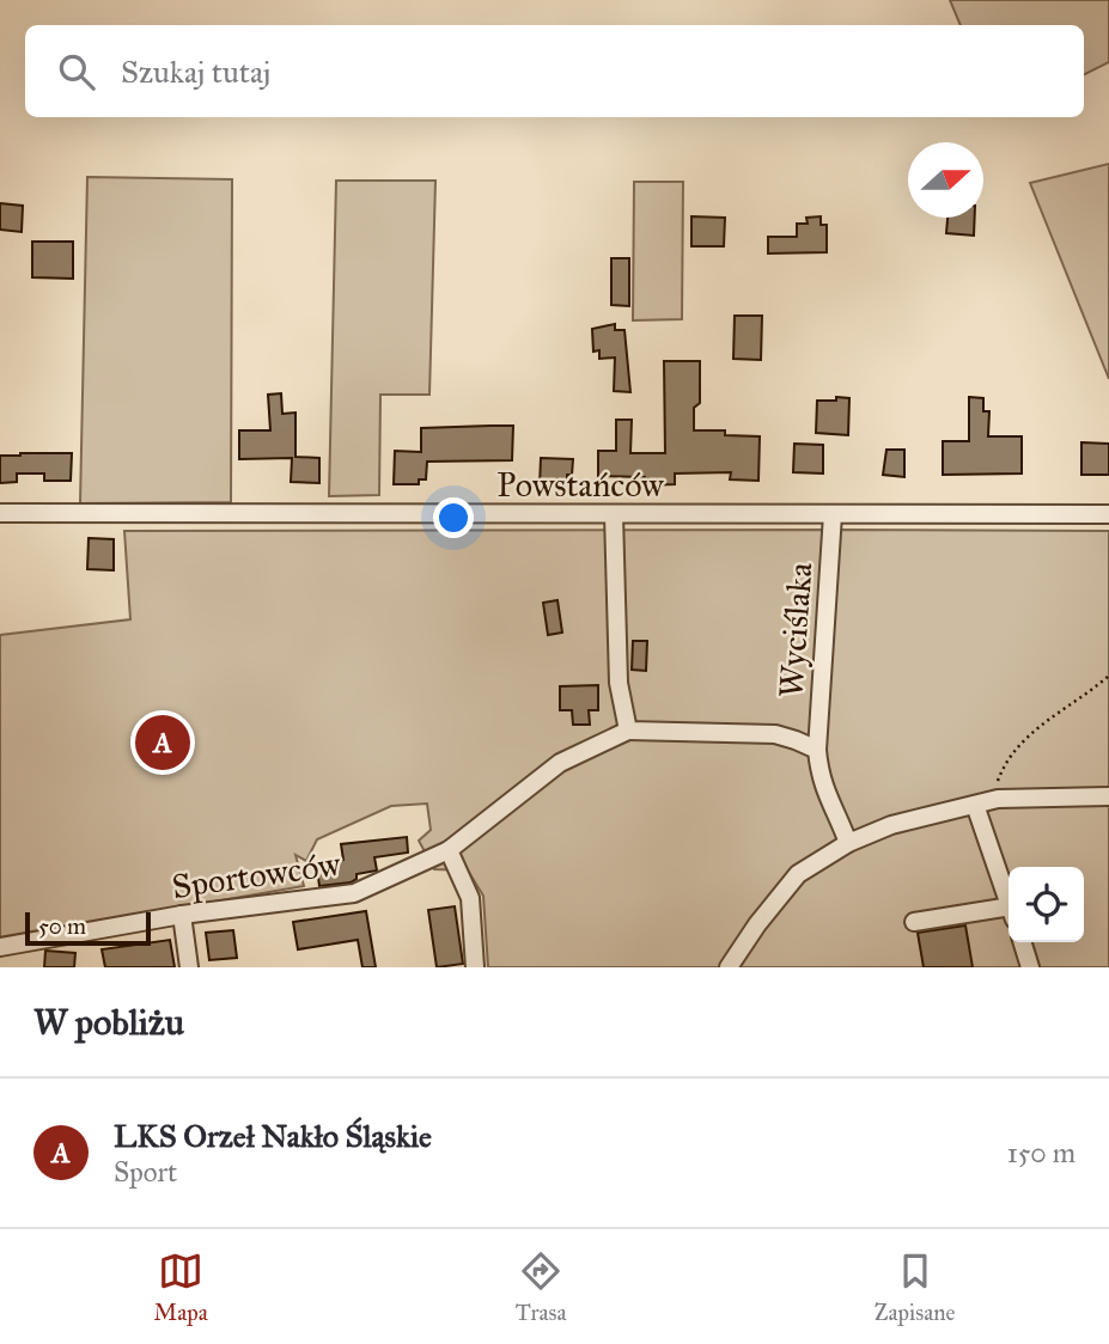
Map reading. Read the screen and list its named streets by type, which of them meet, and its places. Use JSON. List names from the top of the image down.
{
  "streets": {
    "street": ["Powstańców", "Wyciślaka", "Sportowców"]
  },
  "crossings": [
    ["Powstańców", "Wyciślaka"]
  ],
  "scale_bar": "50 m",
  "north": "right",
  "page": {
    "search": "Szukaj tutaj",
    "pins": "A",
    "scale": "50 m",
    "heading": "W pobliżu",
    "list": [
      {
        "mark": "A",
        "name": "LKS Orzeł Nakło Śląskie",
        "note": "Sport",
        "value": "150 m"
      }
    ],
    "nav": ["Mapa", "Trasa", "Zapisane"]
  }
}
